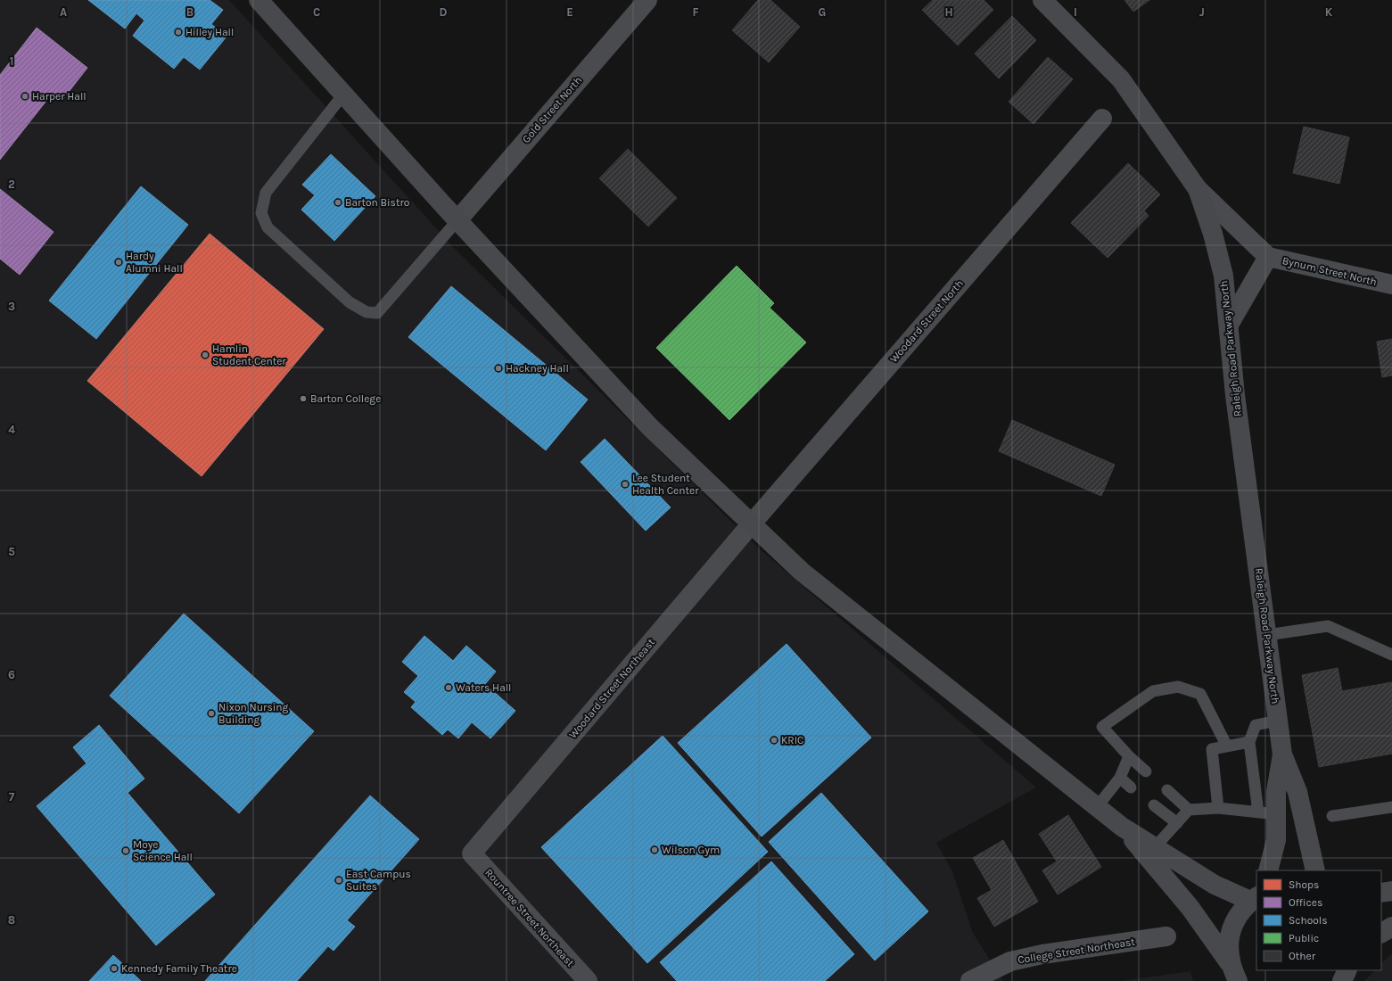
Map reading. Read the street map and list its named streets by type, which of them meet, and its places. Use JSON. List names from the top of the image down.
{
  "streets": {
    "street": [
      "Gold Street North",
      "Bynum Street North",
      "Woodard Street North",
      "Raleigh Road Parkway North",
      "Woodard Street Northeast",
      "Rountree Street Northeast",
      "College Street Northeast"
    ]
  },
  "crossings": [
    ["Bynum Street North", "Raleigh Road Parkway North"],
    ["Woodard Street North", "Woodard Street Northeast"],
    ["Woodard Street Northeast", "Rountree Street Northeast"]
  ],
  "places": [
    "Hilley Hall",
    "Harper Hall",
    "Barton Bistro",
    "Hardy Alumni Hall",
    "Hamlin Student Center",
    "Hackney Hall",
    "Barton College",
    "Lee Student Health Center",
    "Waters Hall",
    "Nixon Nursing Building",
    "KRIC",
    "Wilson Gym",
    "Moye Science Hall",
    "East Campus Suites",
    "Kennedy Family Theatre"
  ],
  "legend": [
    "Shops",
    "Offices",
    "Schools",
    "Public",
    "Other"
  ],
  "grid": {
    "columns": [
      "A",
      "B",
      "C",
      "D",
      "E",
      "F",
      "G",
      "H",
      "I",
      "J",
      "K"
    ],
    "rows": [
      "1",
      "2",
      "3",
      "4",
      "5",
      "6",
      "7",
      "8"
    ]
  }
}
